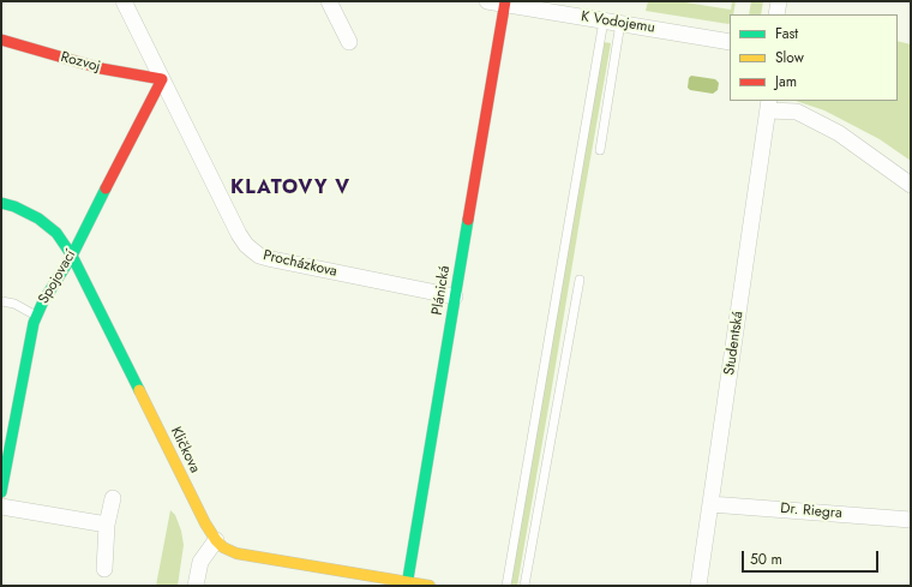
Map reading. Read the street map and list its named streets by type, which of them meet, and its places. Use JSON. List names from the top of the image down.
{
  "streets": {
    "street": [
      "K Vodojemu",
      "Rozvoj",
      "Procházkova",
      "Spojovací",
      "Plánická",
      "Studentská",
      "Kličkova",
      "Dr. Riegra"
    ]
  },
  "crossings": [
    ["K Vodojemu", "Plánická"],
    ["Rozvoj", "Procházkova"],
    ["Rozvoj", "Spojovací"],
    ["Procházkova", "Spojovací"],
    ["Procházkova", "Plánická"],
    ["Spojovací", "Kličkova"],
    ["Plánická", "Kličkova"],
    ["Studentská", "Dr. Riegra"]
  ],
  "districts": ["KLATOVY V"],
  "legend": ["Fast", "Slow", "Jam"],
  "scale_bar": "50 m"
}
